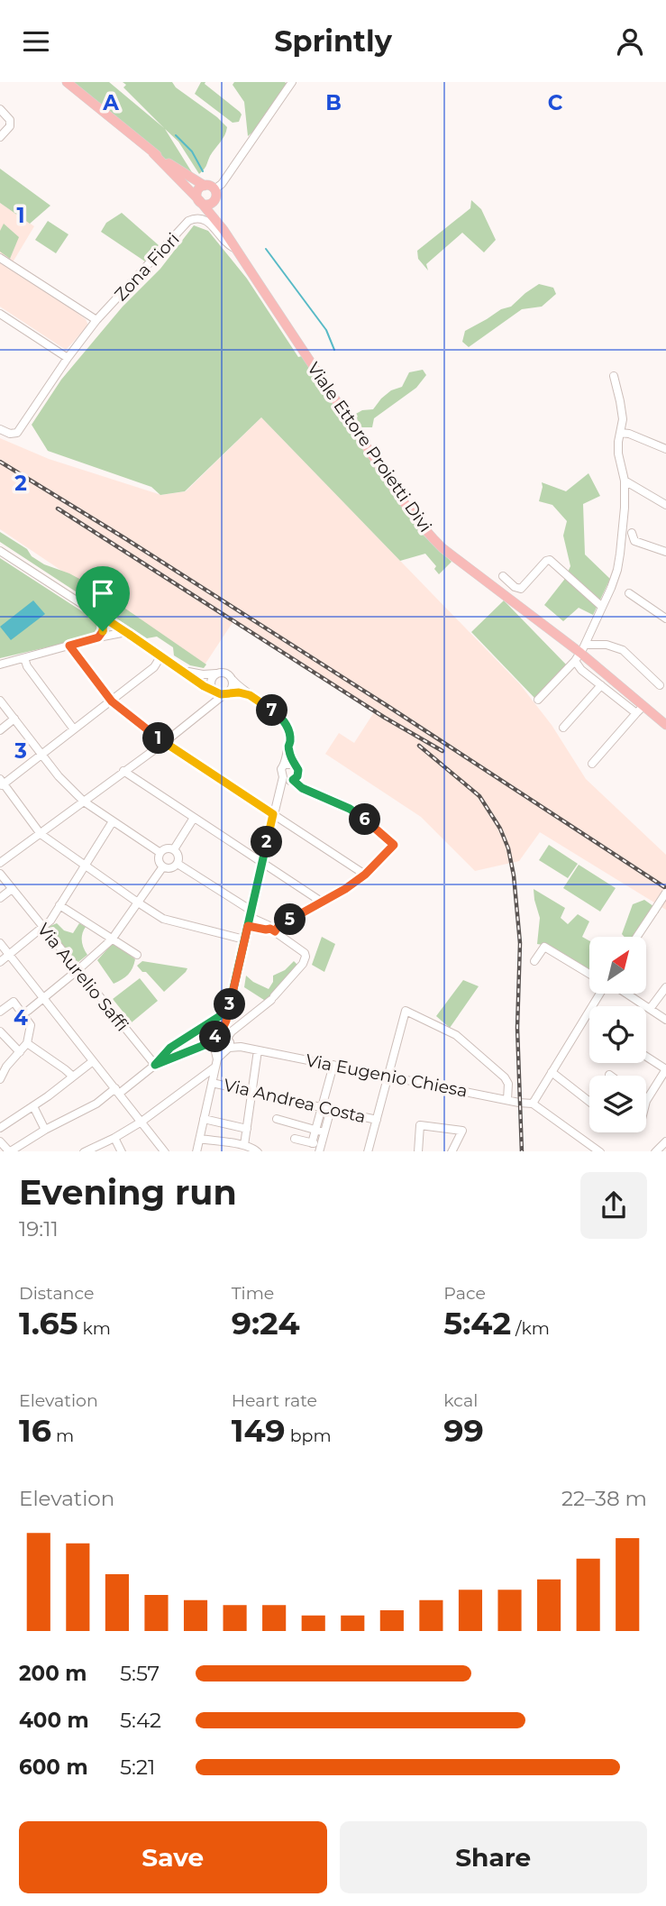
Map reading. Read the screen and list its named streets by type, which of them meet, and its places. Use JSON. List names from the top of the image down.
{
  "streets": {
    "main road": ["Viale Ettore Proietti Divi"],
    "street": [
      "Zona Fiori",
      "Via Aurelio Saffi",
      "Via Eugenio Chiesa",
      "Via Andrea Costa"
    ]
  },
  "crossings": [
    ["Zona Fiori", "Viale Ettore Proietti Divi"]
  ],
  "north": "top right",
  "page": {
    "header": "Sprintly",
    "pins": [
      "7",
      "1",
      "6",
      "2",
      "5",
      "3",
      "4"
    ],
    "heading": ["Evening run", "19:11"],
    "stats": [
      ["Distance", "1.65 km"],
      ["Time", "9:24"],
      ["Pace", "5:42 /km"],
      ["Elevation", "16 m"],
      ["Heart rate", "149 bpm"],
      ["kcal", "99"]
    ],
    "chart": ["Elevation", "22–38 m"],
    "list": [
      {
        "name": "200 m",
        "note": "5:57"
      },
      {
        "name": "400 m",
        "note": "5:42"
      },
      {
        "name": "600 m",
        "note": "5:21"
      }
    ],
    "buttons": ["Save", "Share"]
  },
  "grid": {
    "columns": ["A", "B", "C"],
    "rows": [
      "1",
      "2",
      "3",
      "4"
    ]
  }
}
